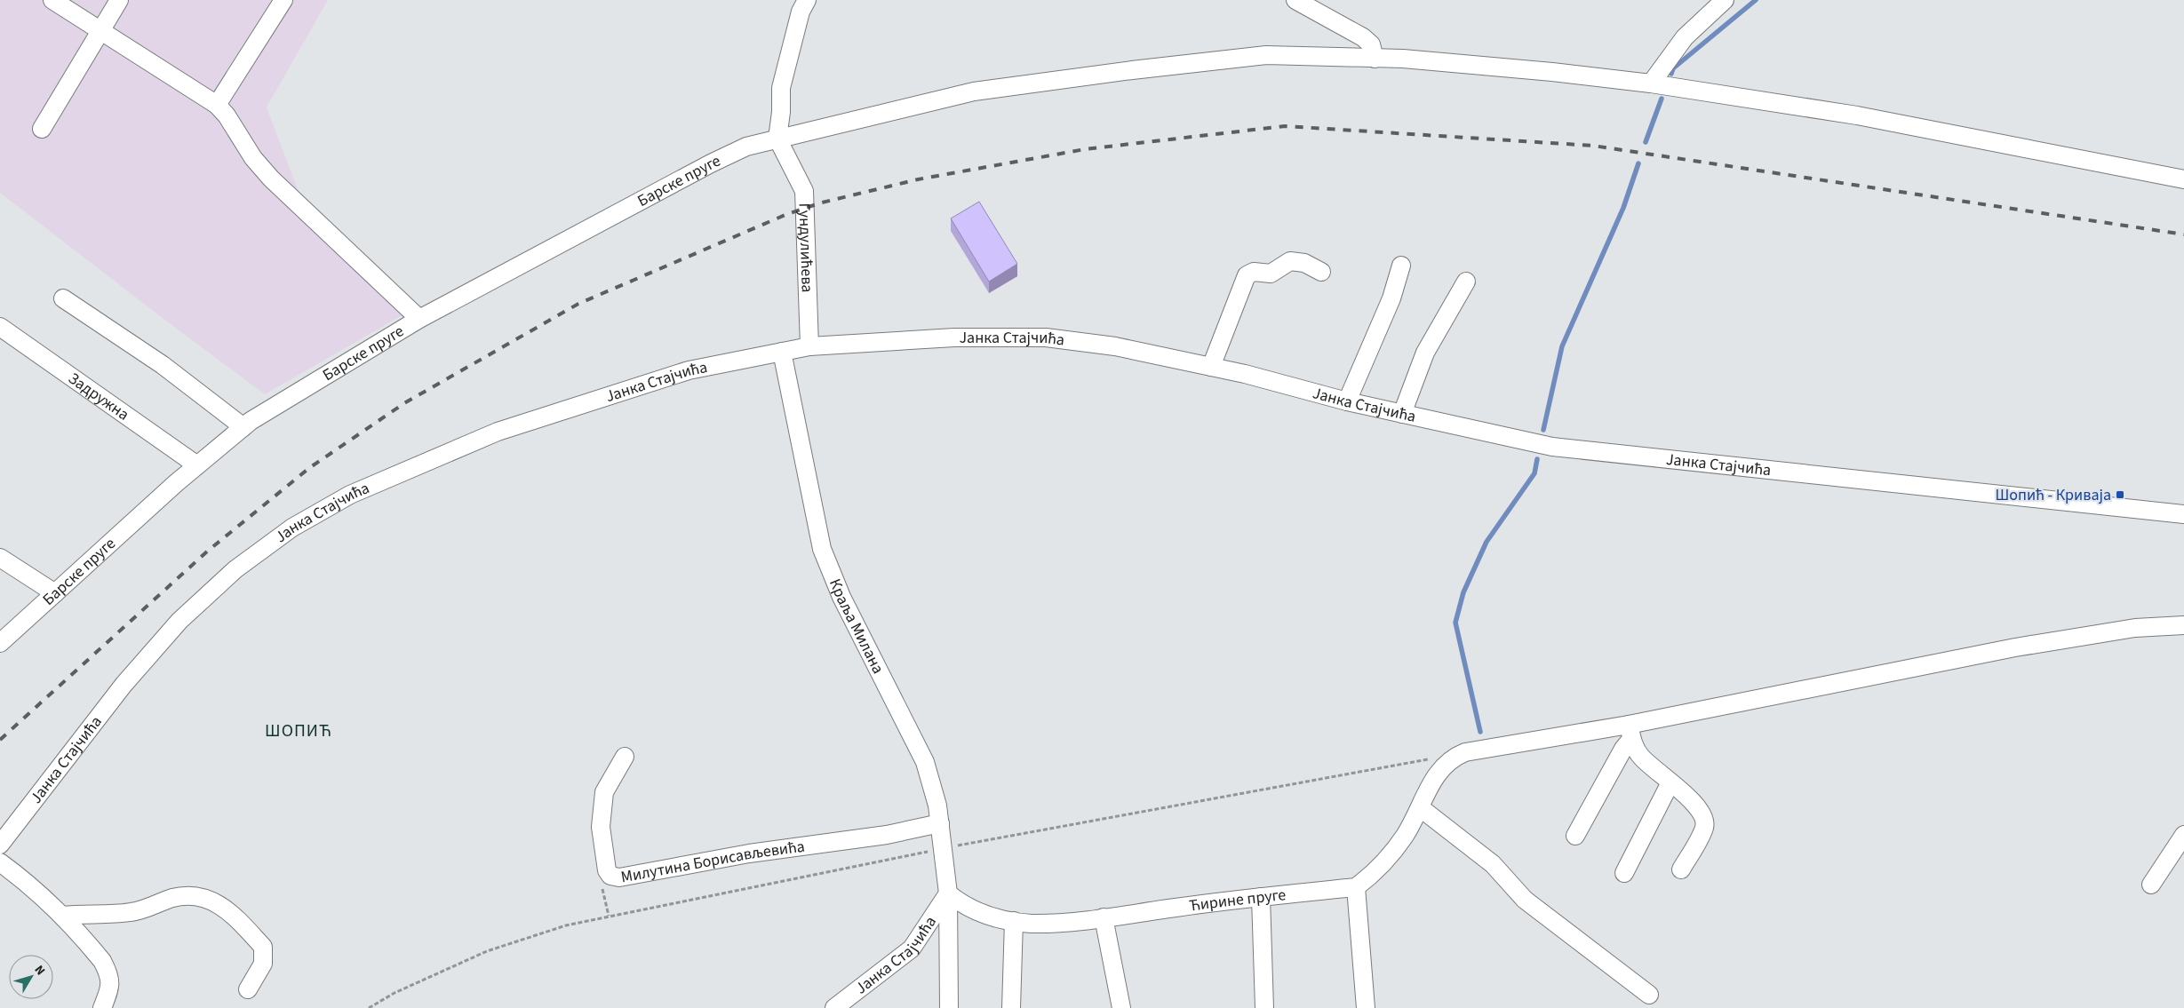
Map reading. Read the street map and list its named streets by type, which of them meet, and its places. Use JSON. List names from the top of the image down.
{
  "streets": {
    "street": [
      "Барске пруге",
      "Гундулићева",
      "Јанка Стајчића",
      "Задружна",
      "Краља Милана",
      "Милутина Борисављевића",
      "Ћирине пруге"
    ]
  },
  "crossings": [
    ["Барске пруге", "Гундулићева"],
    ["Барске пруге", "Задружна"],
    ["Гундулићева", "Јанка Стајчића"],
    ["Јанка Стајчића", "Краља Милана"],
    ["Јанка Стајчића", "Ћирине пруге"],
    ["Краља Милана", "Милутина Борисављевића"],
    ["Краља Милана", "Ћирине пруге"]
  ],
  "districts": ["ШОПИЋ"],
  "places": {
    "transit": ["Шопић - Криваја"]
  },
  "north": "top right"
}
